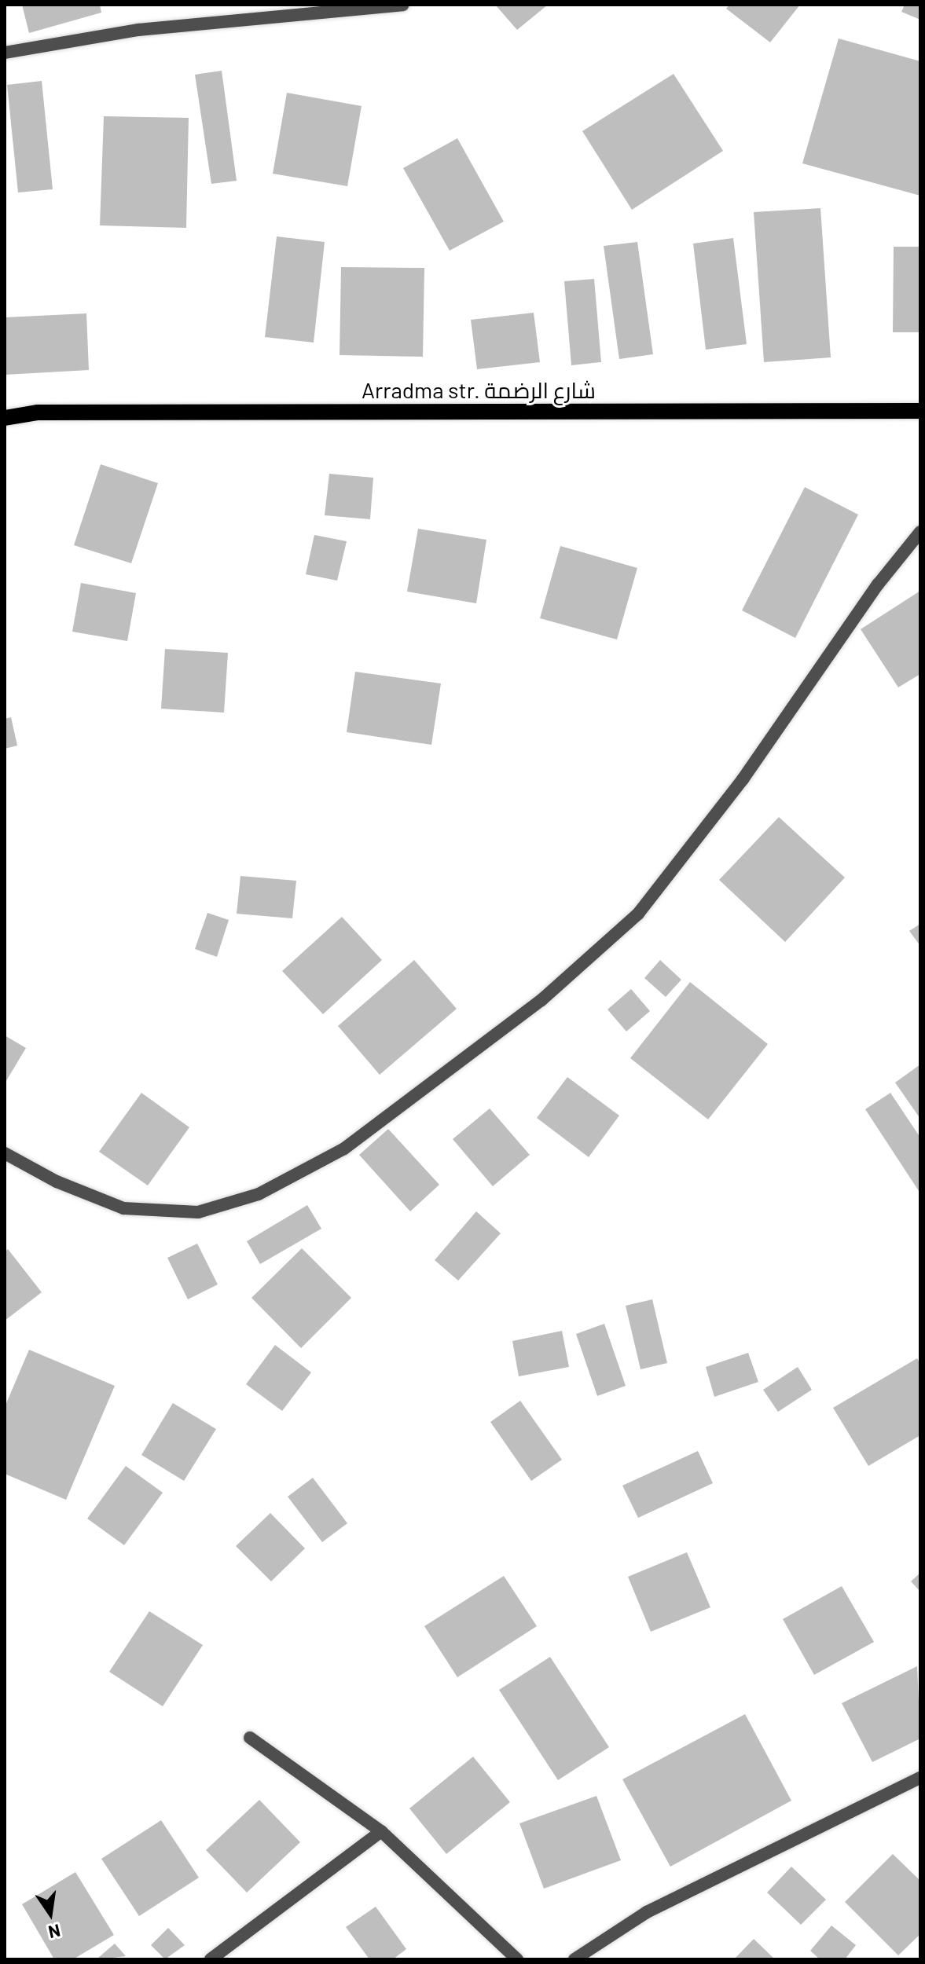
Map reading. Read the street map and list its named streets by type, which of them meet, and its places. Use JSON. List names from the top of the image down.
{
  "streets": {
    "main road": ["Arradma str. شارع الرضمة"]
  },
  "north": "bottom"
}
